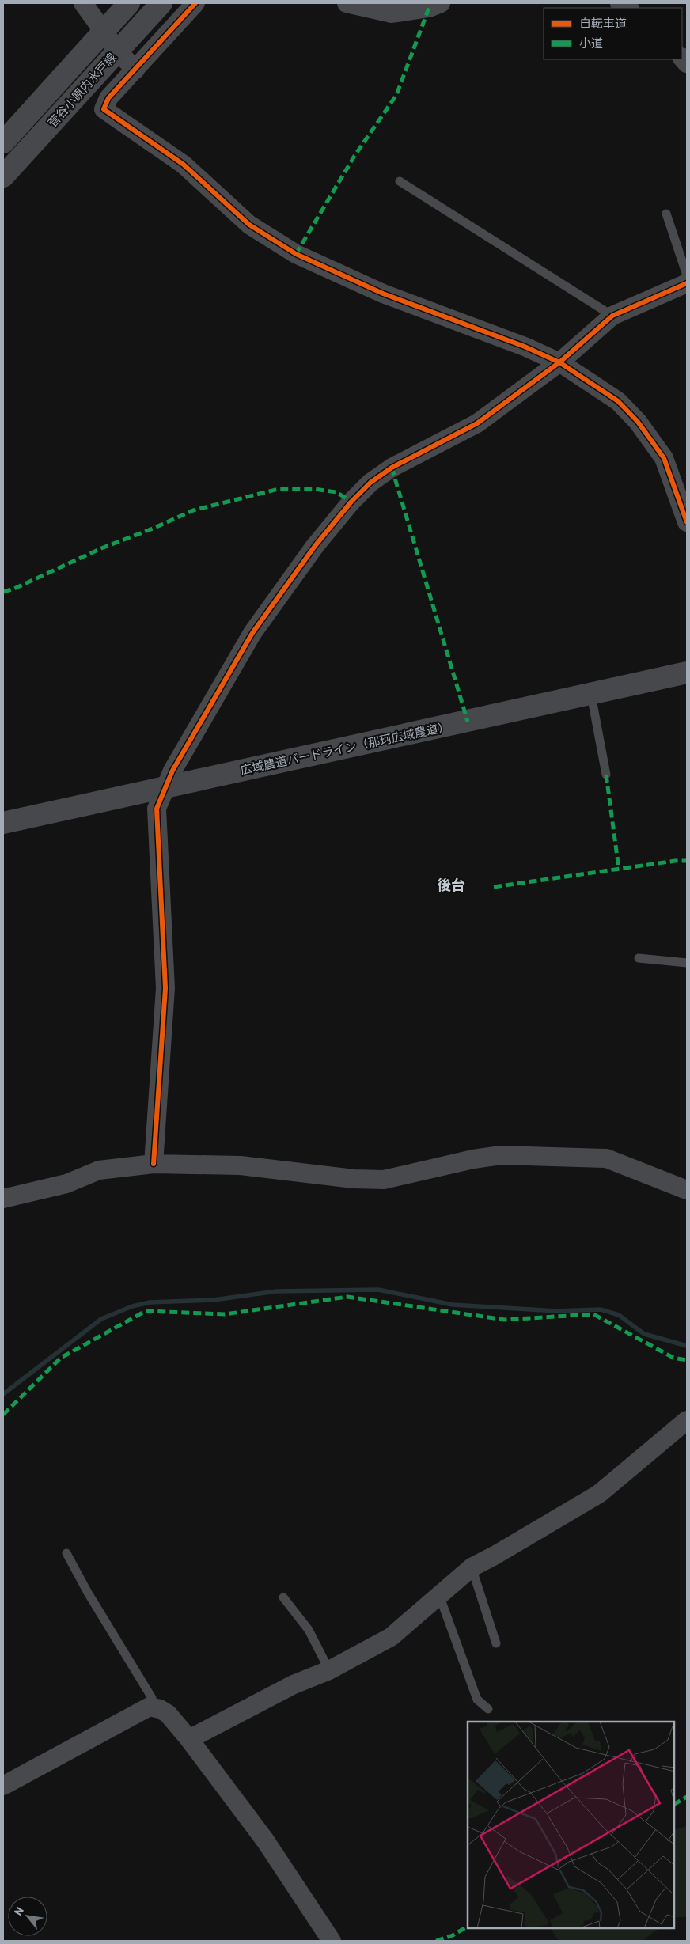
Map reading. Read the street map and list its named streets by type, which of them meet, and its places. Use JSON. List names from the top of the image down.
{
  "streets": {
    "street": ["菅谷小原内水戸線", "広域農道バードライン（那珂広域農道）"]
  },
  "districts": ["後台"],
  "legend": ["自転車道", "小道"],
  "north": "top left"
}
